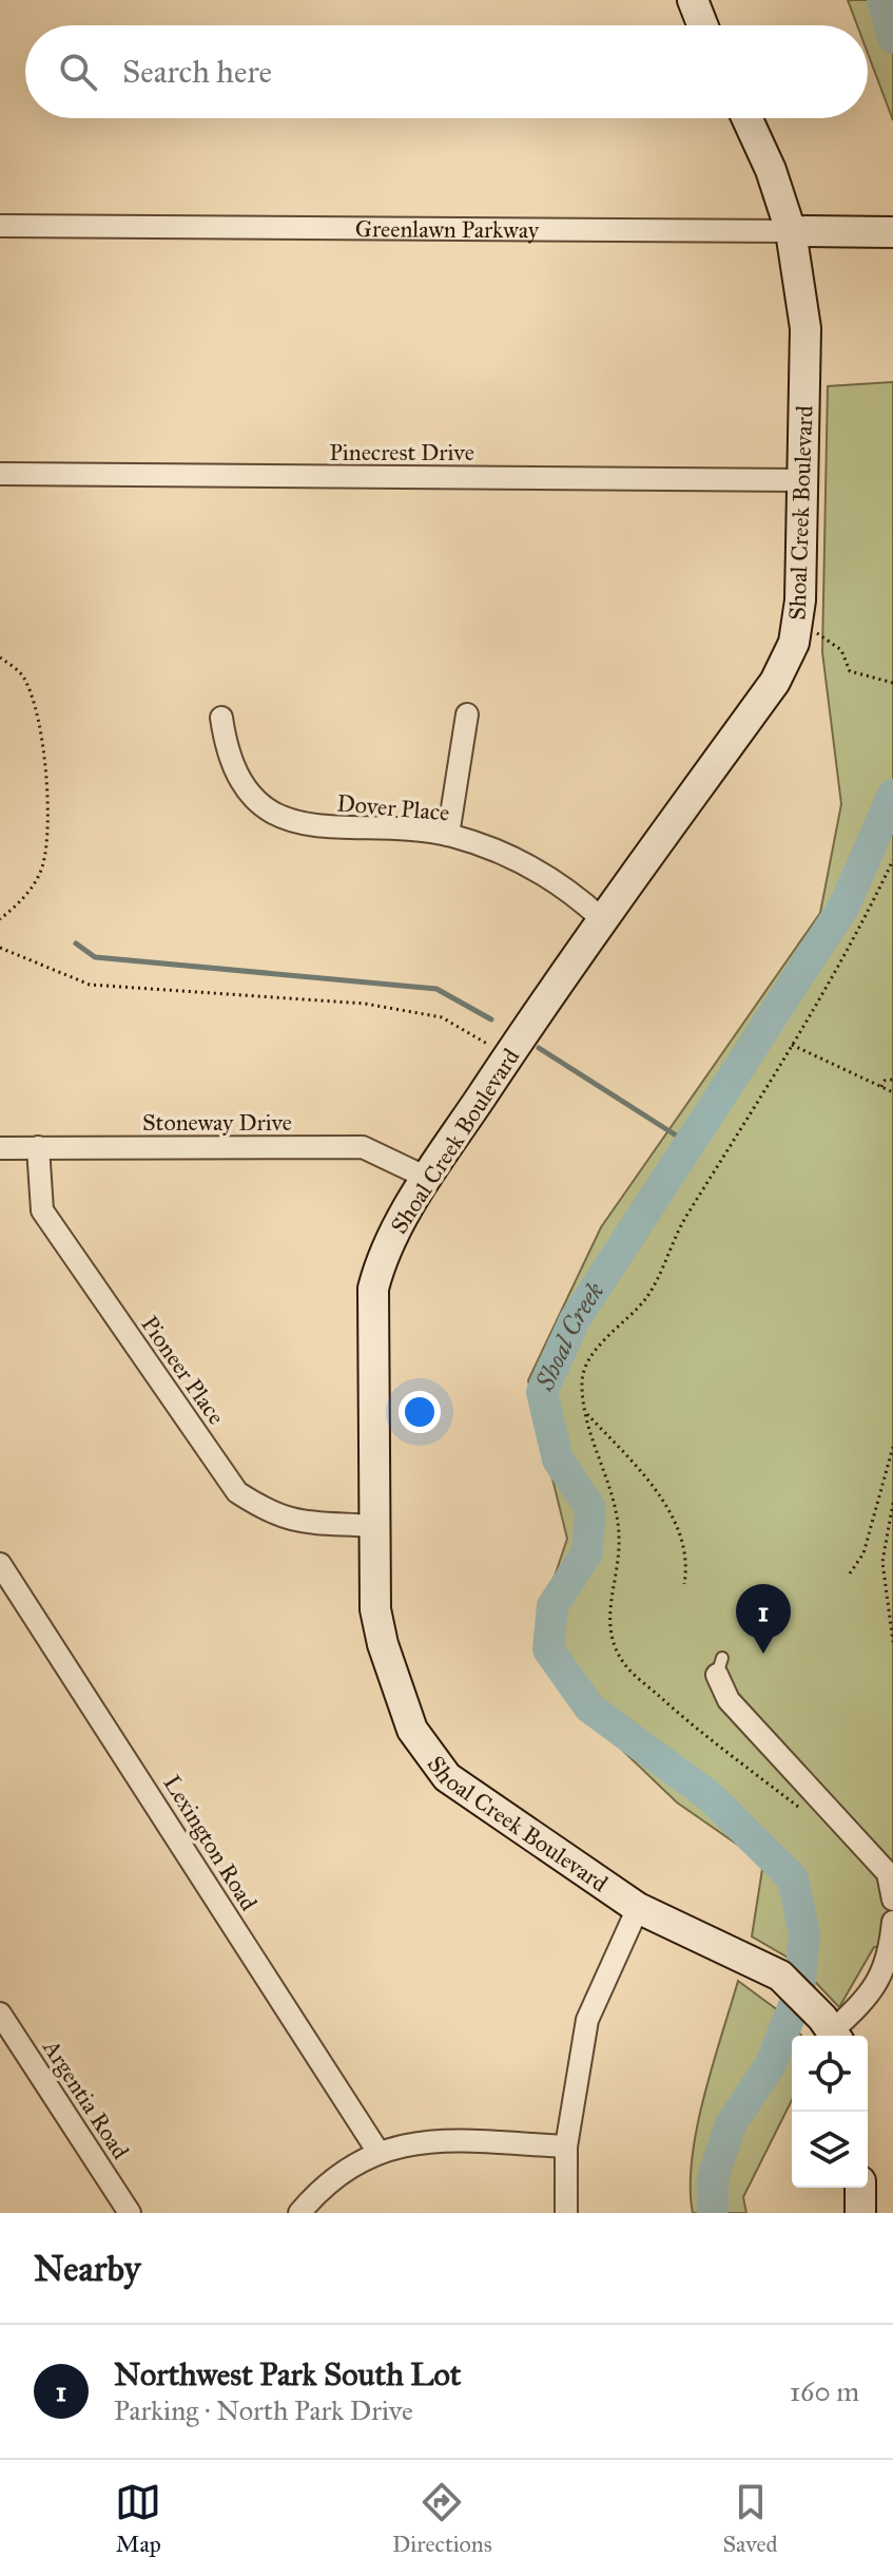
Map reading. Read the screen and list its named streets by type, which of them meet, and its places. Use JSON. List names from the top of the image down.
{
  "streets": {
    "street": [
      "Greenlawn Parkway",
      "Pinecrest Drive",
      "Shoal Creek Boulevard",
      "Dover Place",
      "Stoneway Drive",
      "Pioneer Place",
      "Lexington Road",
      "Argentia Road"
    ]
  },
  "crossings": [
    ["Greenlawn Parkway", "Shoal Creek Boulevard"],
    ["Pinecrest Drive", "Shoal Creek Boulevard"],
    ["Shoal Creek Boulevard", "Dover Place"],
    ["Shoal Creek Boulevard", "Stoneway Drive"],
    ["Shoal Creek Boulevard", "Pioneer Place"],
    ["Stoneway Drive", "Pioneer Place"]
  ],
  "water": ["Shoal Creek"],
  "page": {
    "search": "Search here",
    "pins": "1",
    "heading": "Nearby",
    "list": [
      {
        "mark": "1",
        "name": "Northwest Park South Lot",
        "note": "Parking · North Park Drive",
        "value": "160 m"
      }
    ],
    "nav": ["Map", "Directions", "Saved"]
  }
}
